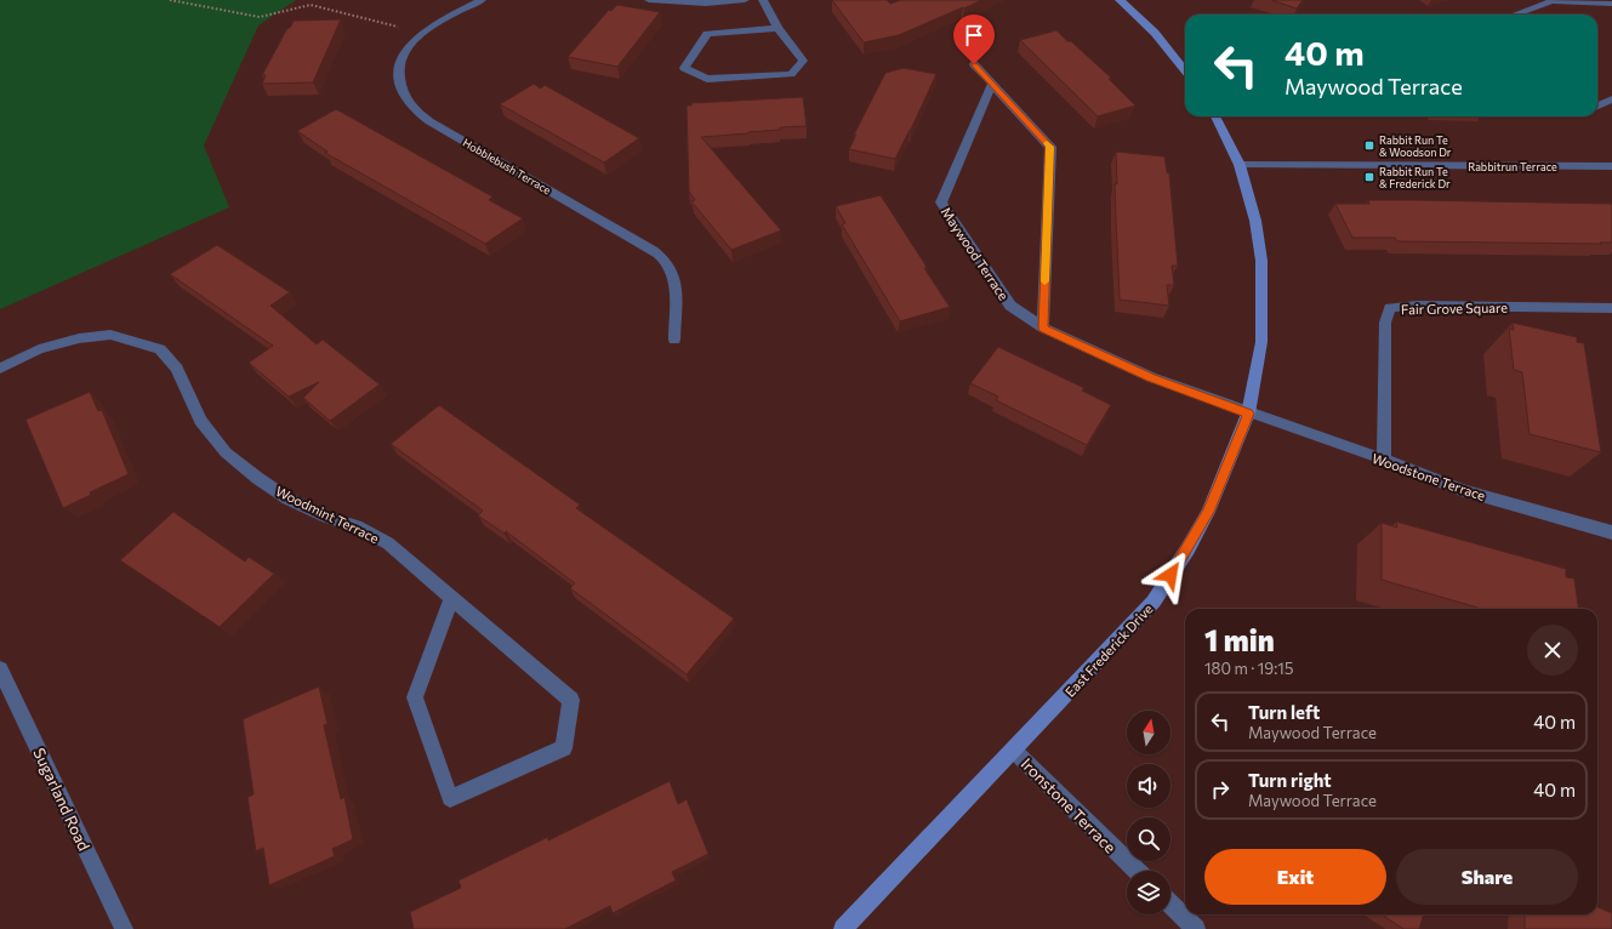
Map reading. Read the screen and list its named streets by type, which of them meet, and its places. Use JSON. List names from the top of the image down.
{
  "streets": {
    "street": [
      "Hobblebush Terrace",
      "Rabbitrun Terrace",
      "Maywood Terrace",
      "Fair Grove Square",
      "Woodstone Terrace",
      "Woodmint Terrace",
      "East Frederick Drive",
      "Sugarland Road",
      "Ironstone Terrace"
    ]
  },
  "crossings": [
    ["Rabbitrun Terrace", "East Frederick Drive"],
    ["Maywood Terrace", "Woodstone Terrace"],
    ["Maywood Terrace", "East Frederick Drive"],
    ["Fair Grove Square", "Woodstone Terrace"],
    ["Woodstone Terrace", "East Frederick Drive"],
    ["East Frederick Drive", "Ironstone Terrace"]
  ],
  "places": {
    "transit": ["Rabbit Run Te & Woodson Dr", "Rabbit Run Te & Frederick Dr"]
  },
  "north": "top",
  "page": {
    "turn": ["40 m", "Maywood Terrace"],
    "heading": ["1 min", "180 m · 19:15"],
    "list": [
      {
        "name": "Turn left",
        "note": "Maywood Terrace",
        "value": "40 m"
      },
      {
        "name": "Turn right",
        "note": "Maywood Terrace",
        "value": "40 m"
      }
    ],
    "buttons": ["Exit", "Share"]
  }
}
